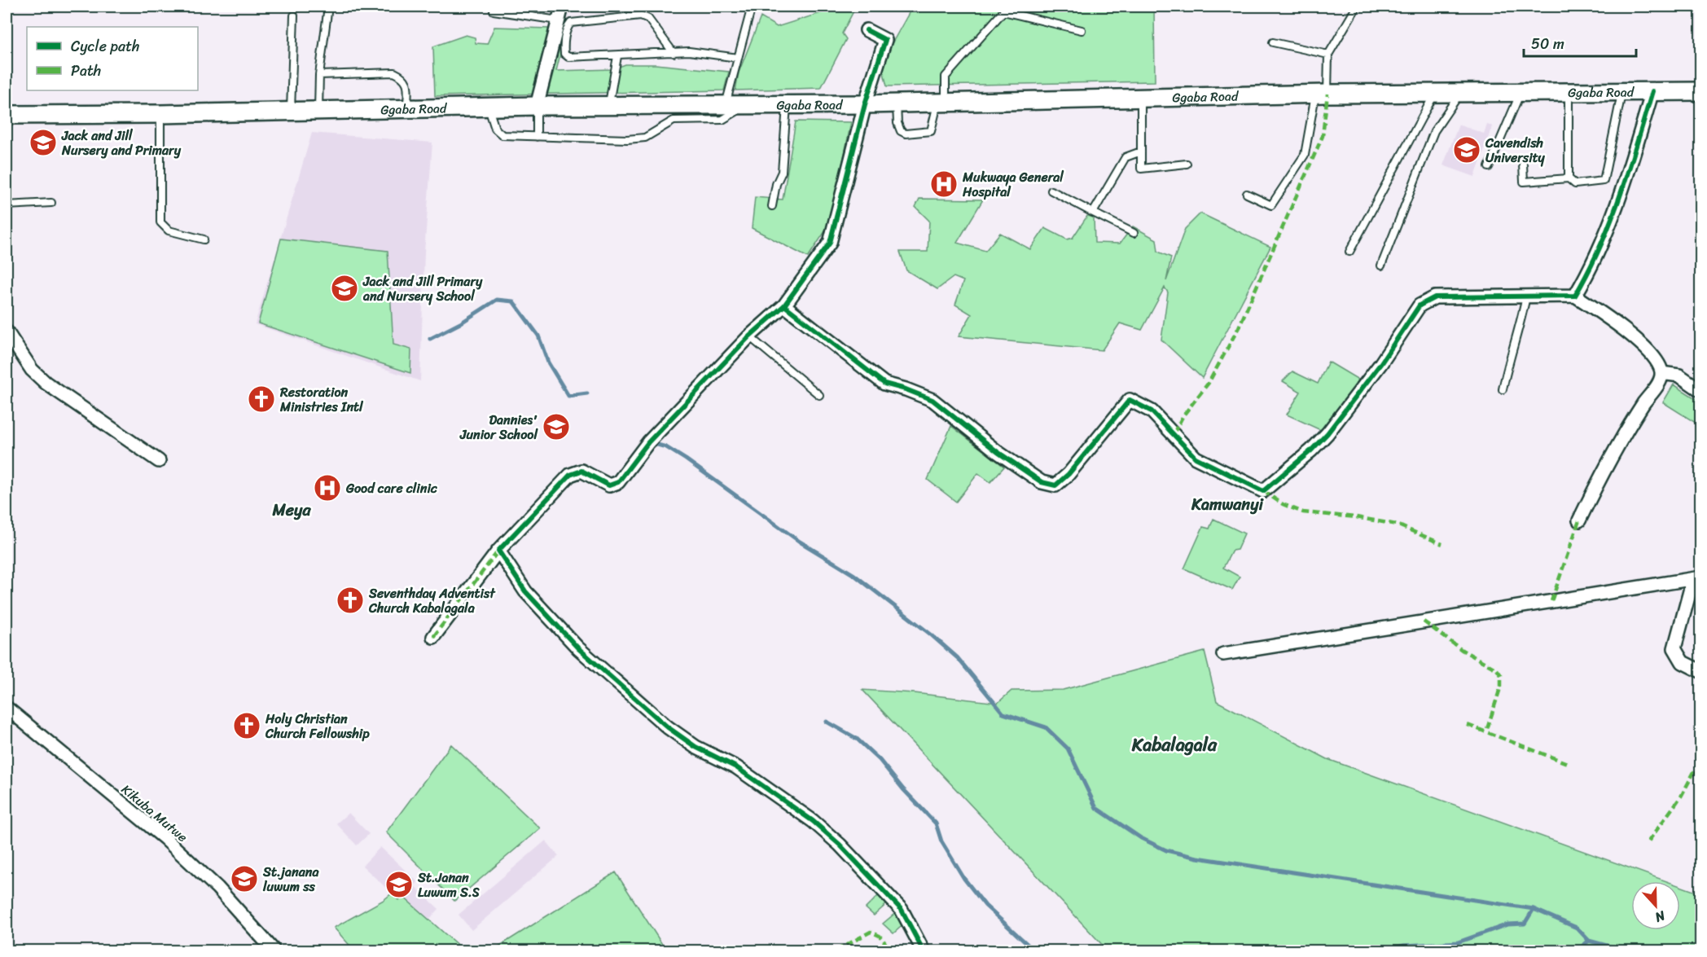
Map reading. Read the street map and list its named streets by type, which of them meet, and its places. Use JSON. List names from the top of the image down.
{
  "streets": {
    "main road": ["Ggaba Road"],
    "street": ["Kikuba Mutwe"]
  },
  "districts": ["Kamwanyi", "Meya", "Kabalagala"],
  "places": {
    "school or university": [
      "Jack and Jill Nursery and Primary",
      "Cavendish University",
      "Jack and Jill Primary and Nursery School",
      "Dannies' Junior School",
      "St.janana luwum ss",
      "St.Janan Luwum S.S"
    ],
    "hospital": ["Mukwaya General Hospital", "Good care clinic"],
    "church": ["Restoration Ministries Intl", "Seventhday Adventist Church Kabalagala", "Holy Christian Church Fellowship"]
  },
  "legend": ["Cycle path", "Path"],
  "scale_bar": "50 m",
  "north": "bottom"
}
